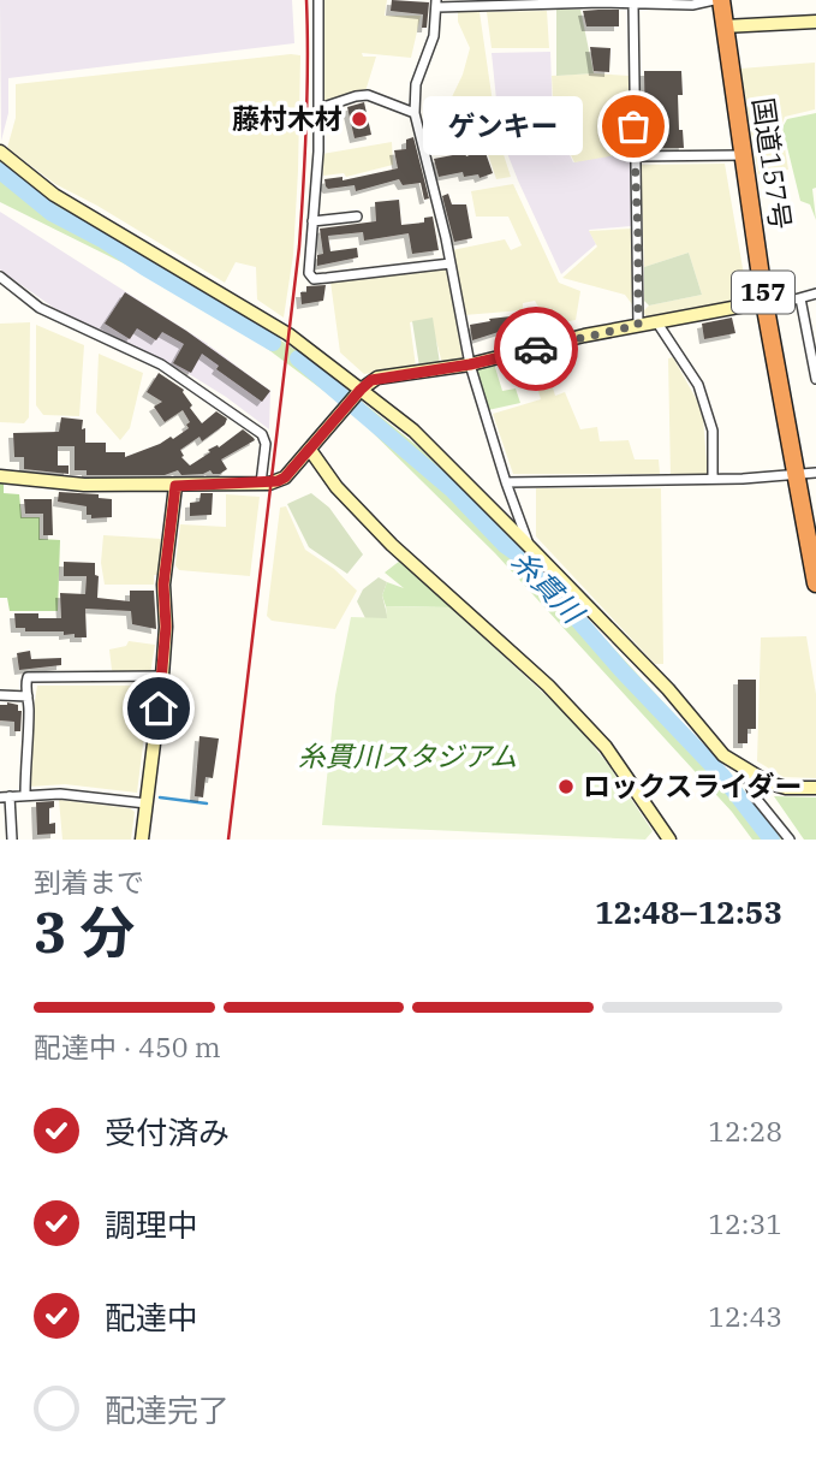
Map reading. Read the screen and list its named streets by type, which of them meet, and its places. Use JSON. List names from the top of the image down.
{
  "streets": {
    "highway": ["国道157号", "157"]
  },
  "water": ["糸貫川"],
  "parks": ["糸貫川スタジアム"],
  "places": ["藤村木材", "ゲンキー", "ロックスライダー"],
  "page": {
    "bubble": "ゲンキー",
    "heading": ["3 分", "到着まで", "12:48–12:53"],
    "bar": "配達中 · 450 m",
    "list": [
      ["受付済み", "12:28"],
      ["調理中", "12:31"],
      ["配達中", "12:43"],
      "配達完了"
    ]
  }
}
